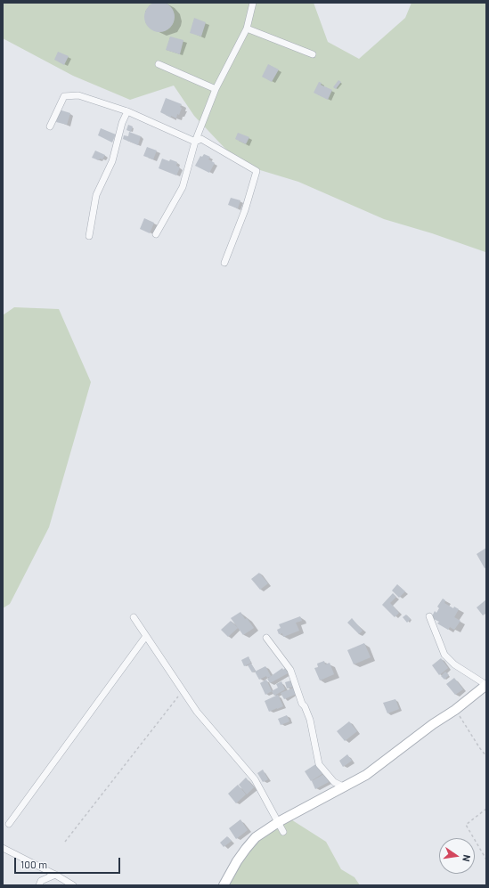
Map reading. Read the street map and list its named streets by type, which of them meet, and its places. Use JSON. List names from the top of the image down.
{
  "scale_bar": "100 m",
  "north": "right"
}
